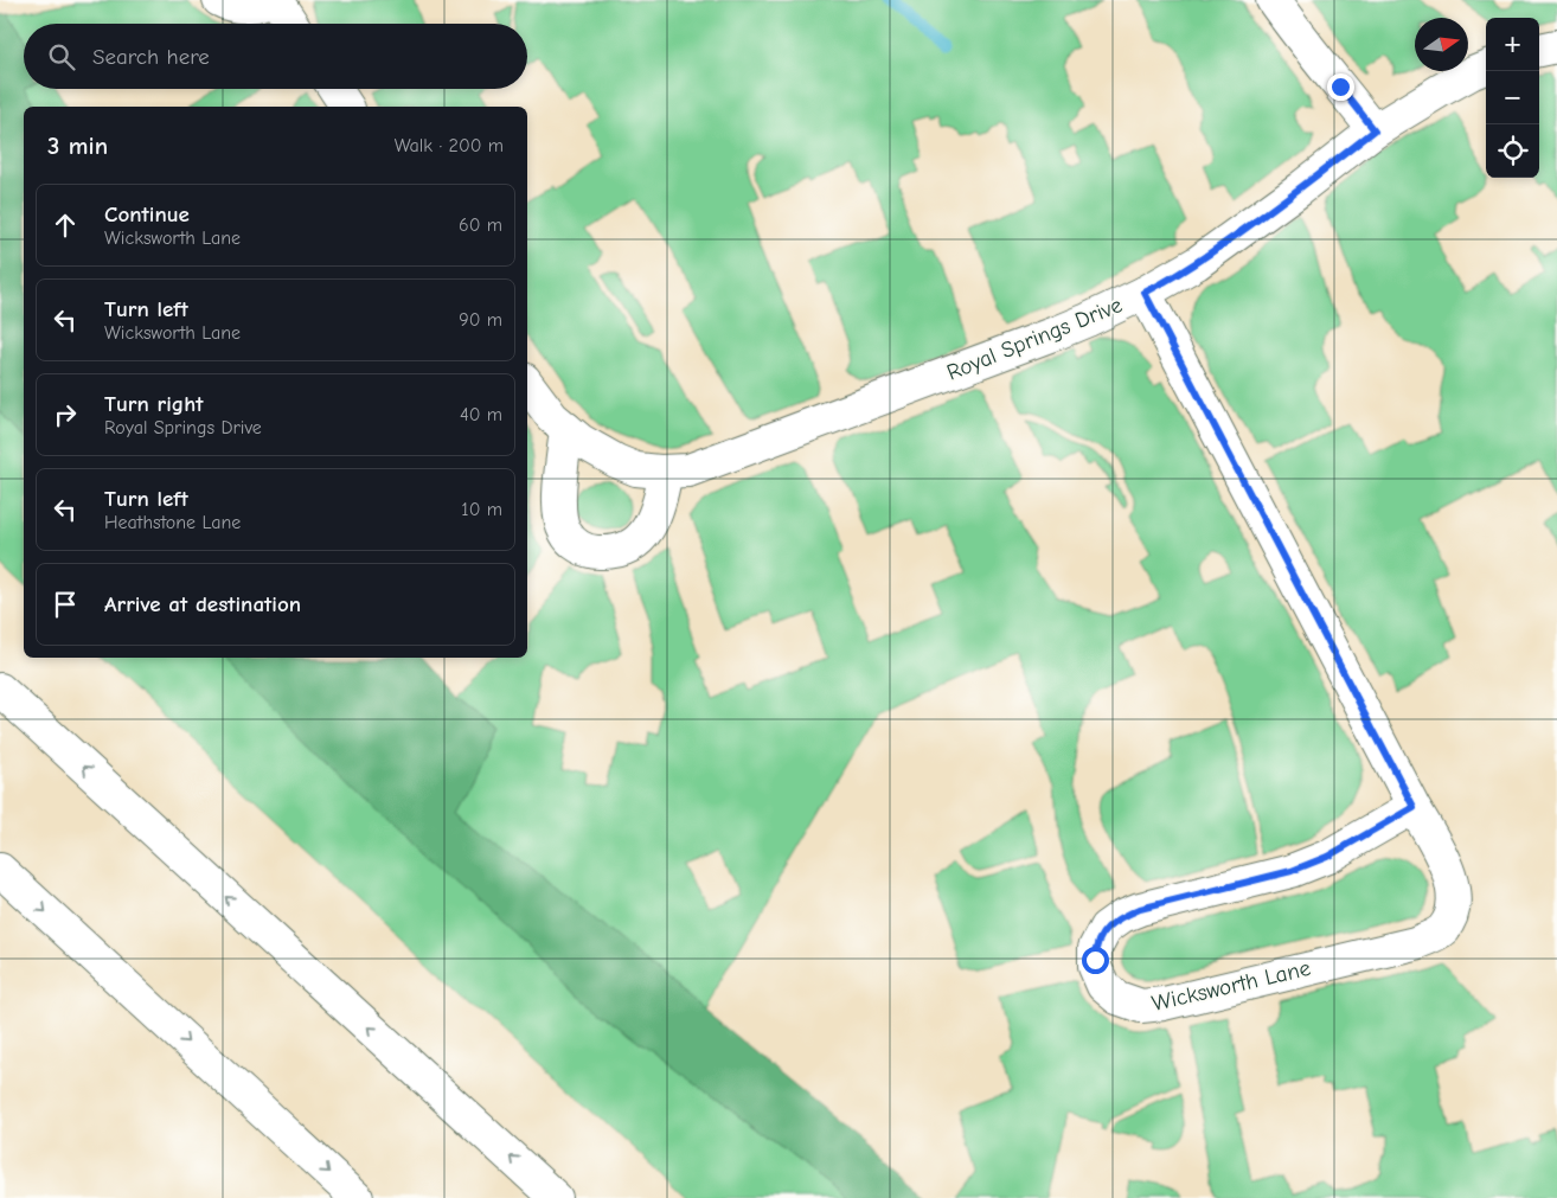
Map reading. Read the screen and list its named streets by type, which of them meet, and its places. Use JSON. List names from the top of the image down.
{
  "streets": {
    "main road": ["Royal Springs Drive", "Wicksworth Lane"]
  },
  "crossings": [
    ["Royal Springs Drive", "Wicksworth Lane"]
  ],
  "north": "right",
  "page": {
    "map_buttons": ["+", "−"],
    "search": "Search here",
    "heading": ["3 min", "Walk · 200 m"],
    "list": [
      ["Continue", "Wicksworth Lane", "60 m"],
      ["Turn left", "Wicksworth Lane", "90 m"],
      ["Turn right", "Royal Springs Drive", "40 m"],
      ["Turn left", "Heathstone Lane", "10 m"],
      "Arrive at destination"
    ]
  }
}
